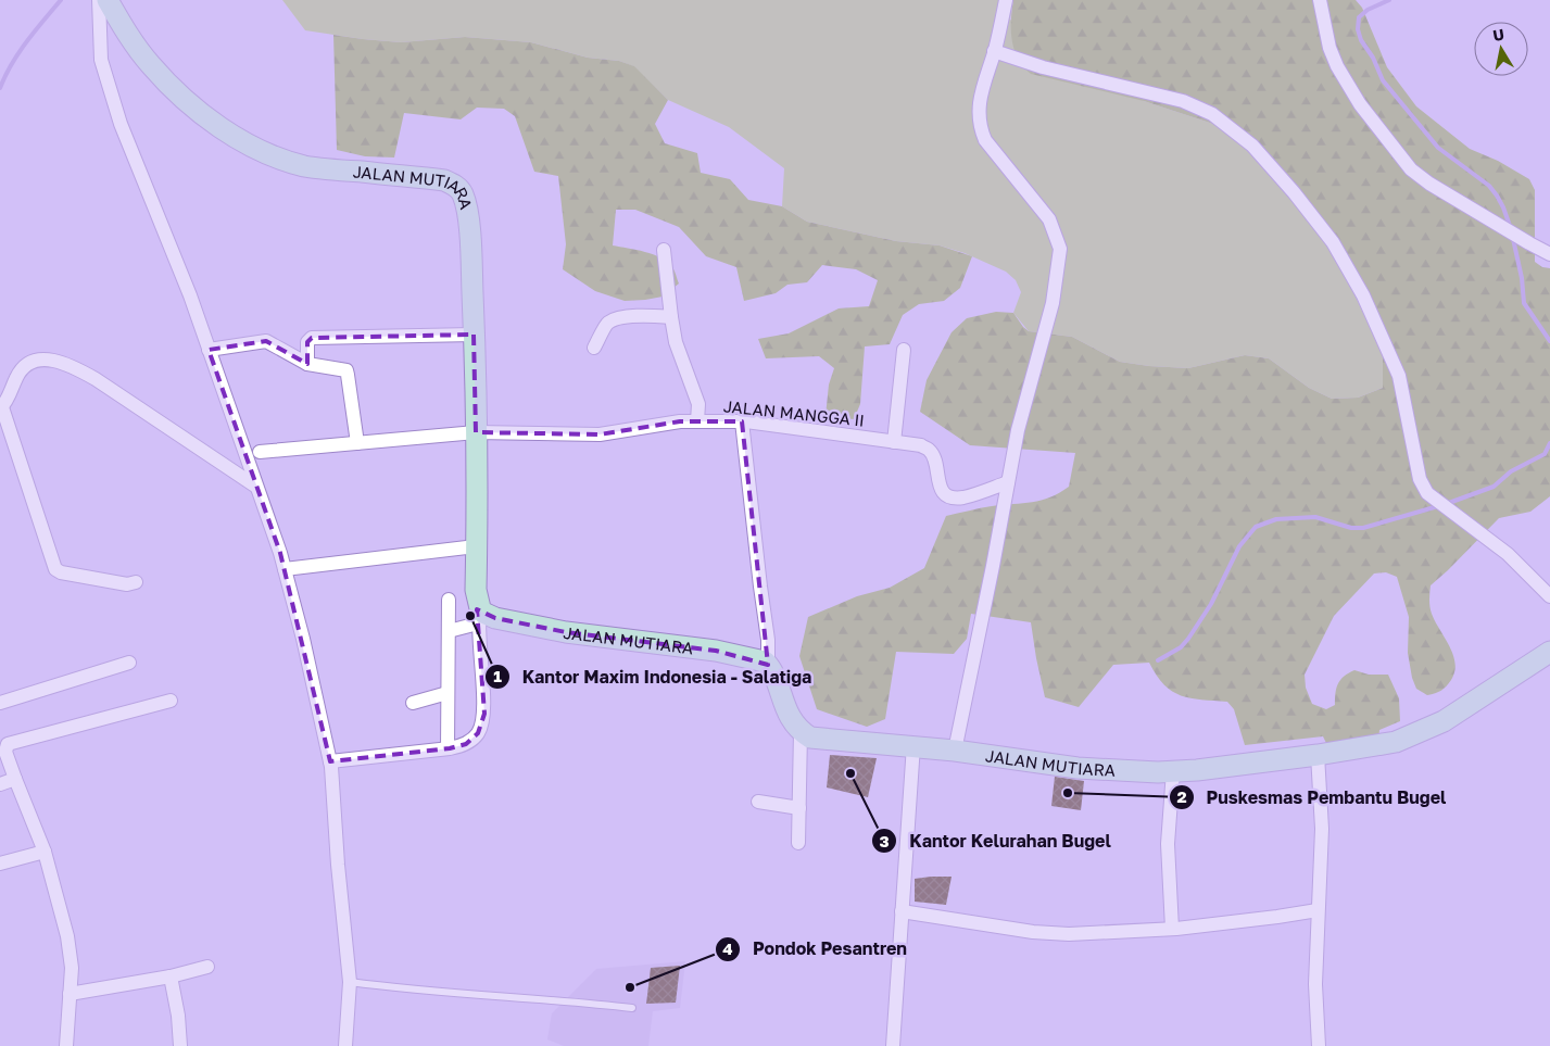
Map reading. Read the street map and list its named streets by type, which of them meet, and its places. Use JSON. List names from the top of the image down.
{
  "streets": {
    "street": ["JALAN MUTIARA", "JALAN MANGGA II"]
  },
  "crossings": [
    ["JALAN MUTIARA", "JALAN MANGGA II"]
  ],
  "places": [
    "Kantor Maxim Indonesia - Salatiga",
    "Kantor Kelurahan Bugel",
    "Puskesmas Pembantu Bugel",
    "Pondok Pesantren"
  ],
  "north": "top"
}
